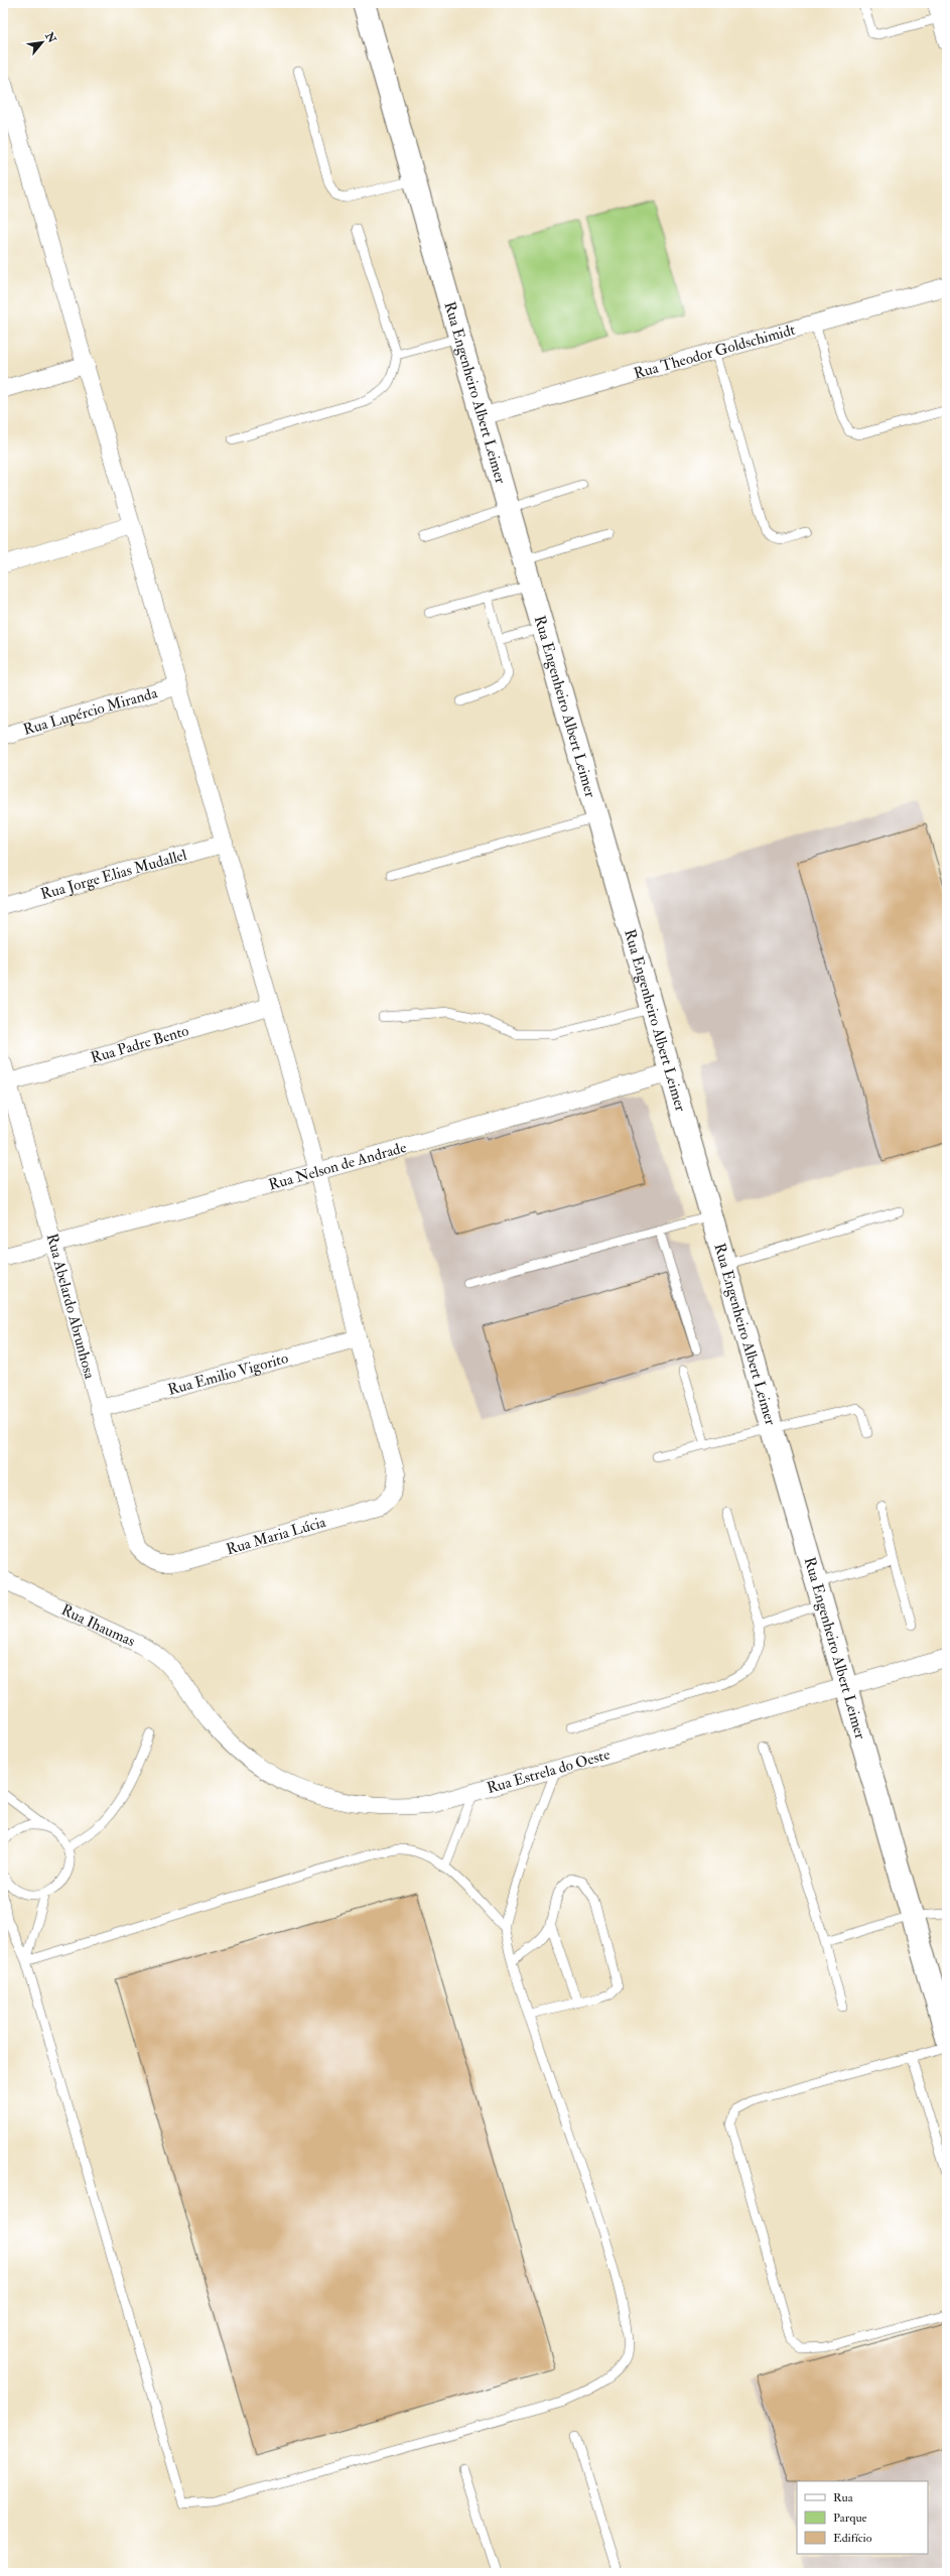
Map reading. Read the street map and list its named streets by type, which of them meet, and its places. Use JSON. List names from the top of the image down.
{
  "streets": {
    "street": [
      "Rua Theodor Goldschimidt",
      "Rua Engenheiro Albert Leimer",
      "Rua Lupércio Miranda",
      "Rua Jorge Elias Mudallel",
      "Rua Padre Bento",
      "Rua Nelson de Andrade",
      "Rua Abelardo Abrunhosa",
      "Rua Emilio Vigorito",
      "Rua Maria Lúcia",
      "Rua Ihaumas",
      "Rua Estrela do Oeste"
    ]
  },
  "crossings": [
    ["Rua Theodor Goldschimidt", "Rua Engenheiro Albert Leimer"],
    ["Rua Engenheiro Albert Leimer", "Rua Nelson de Andrade"],
    ["Rua Engenheiro Albert Leimer", "Rua Estrela do Oeste"],
    ["Rua Padre Bento", "Rua Abelardo Abrunhosa"],
    ["Rua Nelson de Andrade", "Rua Abelardo Abrunhosa"],
    ["Rua Abelardo Abrunhosa", "Rua Emilio Vigorito"],
    ["Rua Abelardo Abrunhosa", "Rua Maria Lúcia"],
    ["Rua Emilio Vigorito", "Rua Maria Lúcia"],
    ["Rua Ihaumas", "Rua Estrela do Oeste"]
  ],
  "legend": ["Rua", "Parque", "Edifício"],
  "north": "top right"
}
